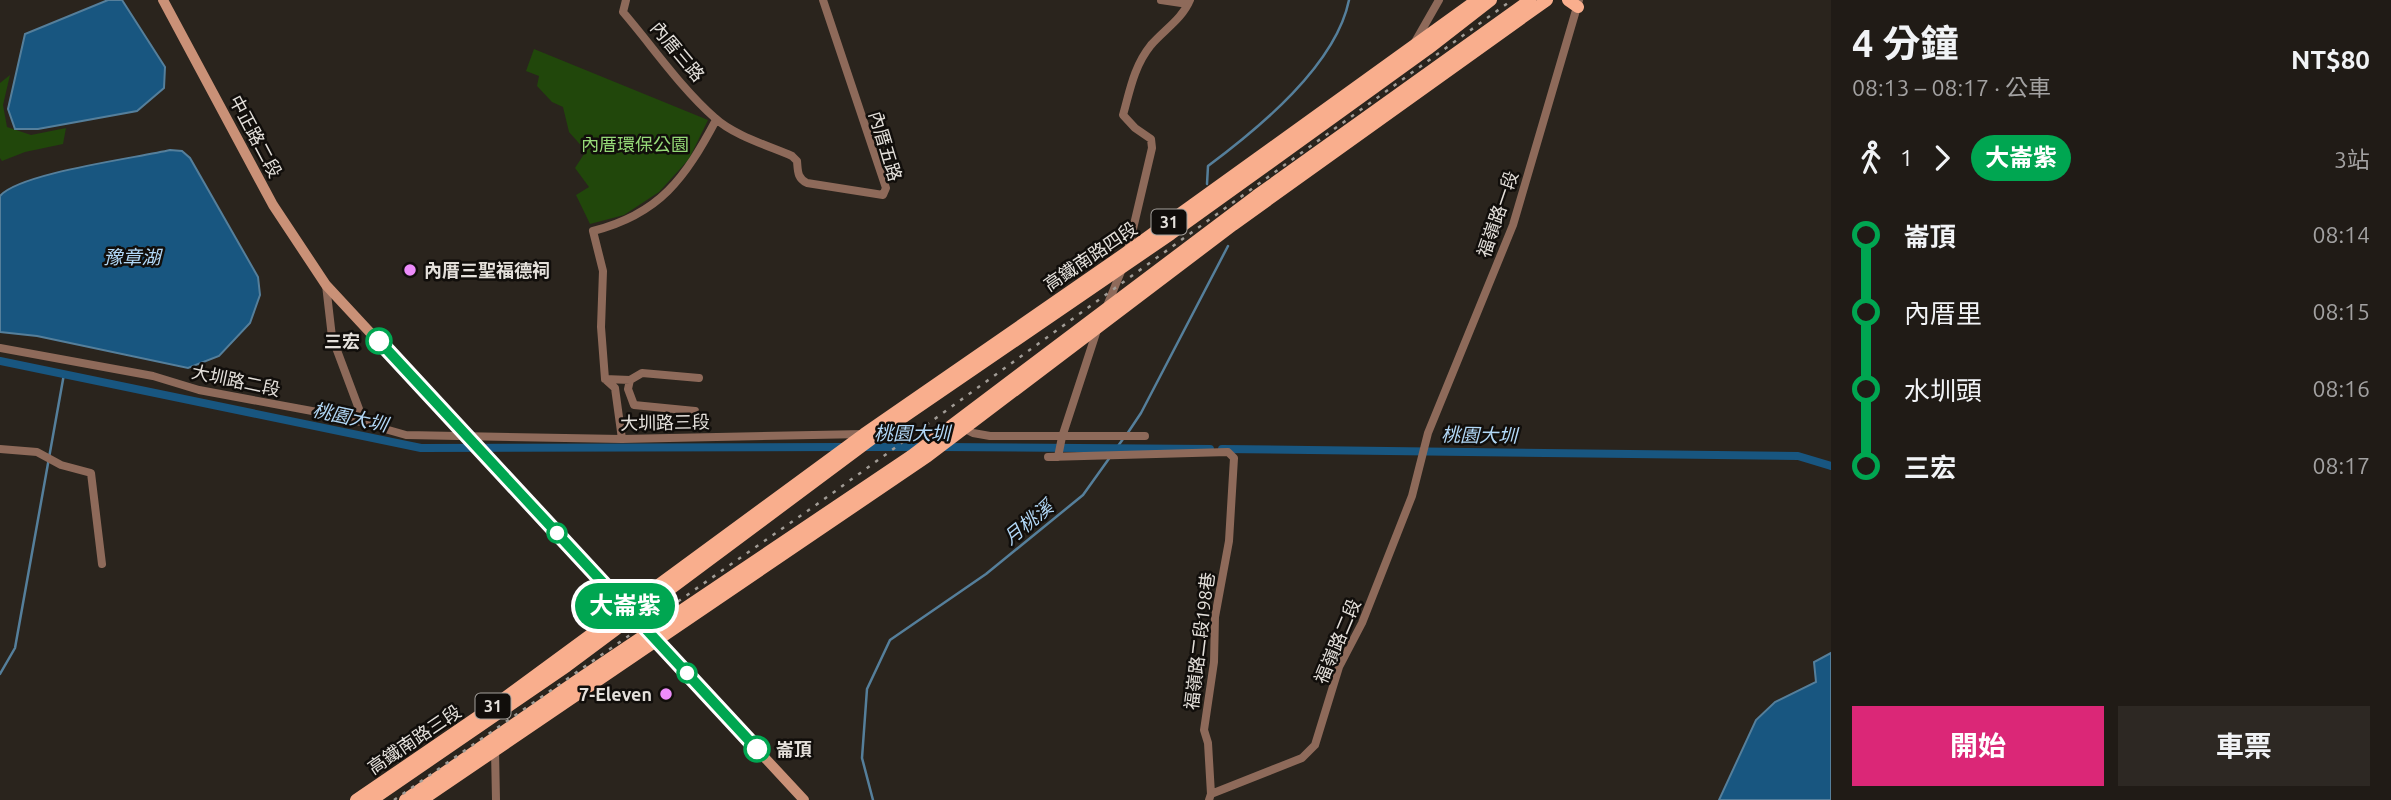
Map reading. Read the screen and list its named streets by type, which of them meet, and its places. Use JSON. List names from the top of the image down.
{
  "streets": {
    "main road": [
      "中正路二段",
      "31",
      "高鐵南路四段",
      "高鐵南路三段"
    ],
    "street": [
      "內厝三路",
      "內厝五路",
      "福嶺路一段",
      "大圳路二段",
      "大圳路三段",
      "福嶺路二段198巷",
      "福嶺路二段"
    ]
  },
  "crossings": [
    ["內厝三路", "內厝五路"],
    ["中正路二段", "31"],
    ["中正路二段", "大圳路二段"],
    ["中正路二段", "大圳路三段"],
    ["中正路二段", "高鐵南路三段"],
    ["福嶺路一段", "福嶺路二段"],
    ["31", "高鐵南路四段"],
    ["31", "大圳路三段"],
    ["31", "高鐵南路三段"],
    ["高鐵南路四段", "大圳路三段"],
    ["大圳路二段", "大圳路三段"],
    ["福嶺路二段198巷", "福嶺路二段"]
  ],
  "water": ["豫章湖", "桃園大圳", "月桃溪"],
  "parks": ["內厝環保公園"],
  "places": [
    "內厝三聖福德祠",
    "三宏",
    "7-Eleven",
    "崙頂"
  ],
  "lines": ["bus line 大崙紫"],
  "page": {
    "on_map": "大崙紫",
    "heading": ["4 分鐘", "08:13 – 08:17 · 公車", "NT$80"],
    "legs": ["1", "大崙紫", "3站"],
    "list": [
      {
        "name": "崙頂",
        "value": "08:14"
      },
      {
        "name": "內厝里",
        "value": "08:15"
      },
      {
        "name": "水圳頭",
        "value": "08:16"
      },
      {
        "name": "三宏",
        "value": "08:17"
      }
    ],
    "buttons": ["開始", "車票"]
  }
}
